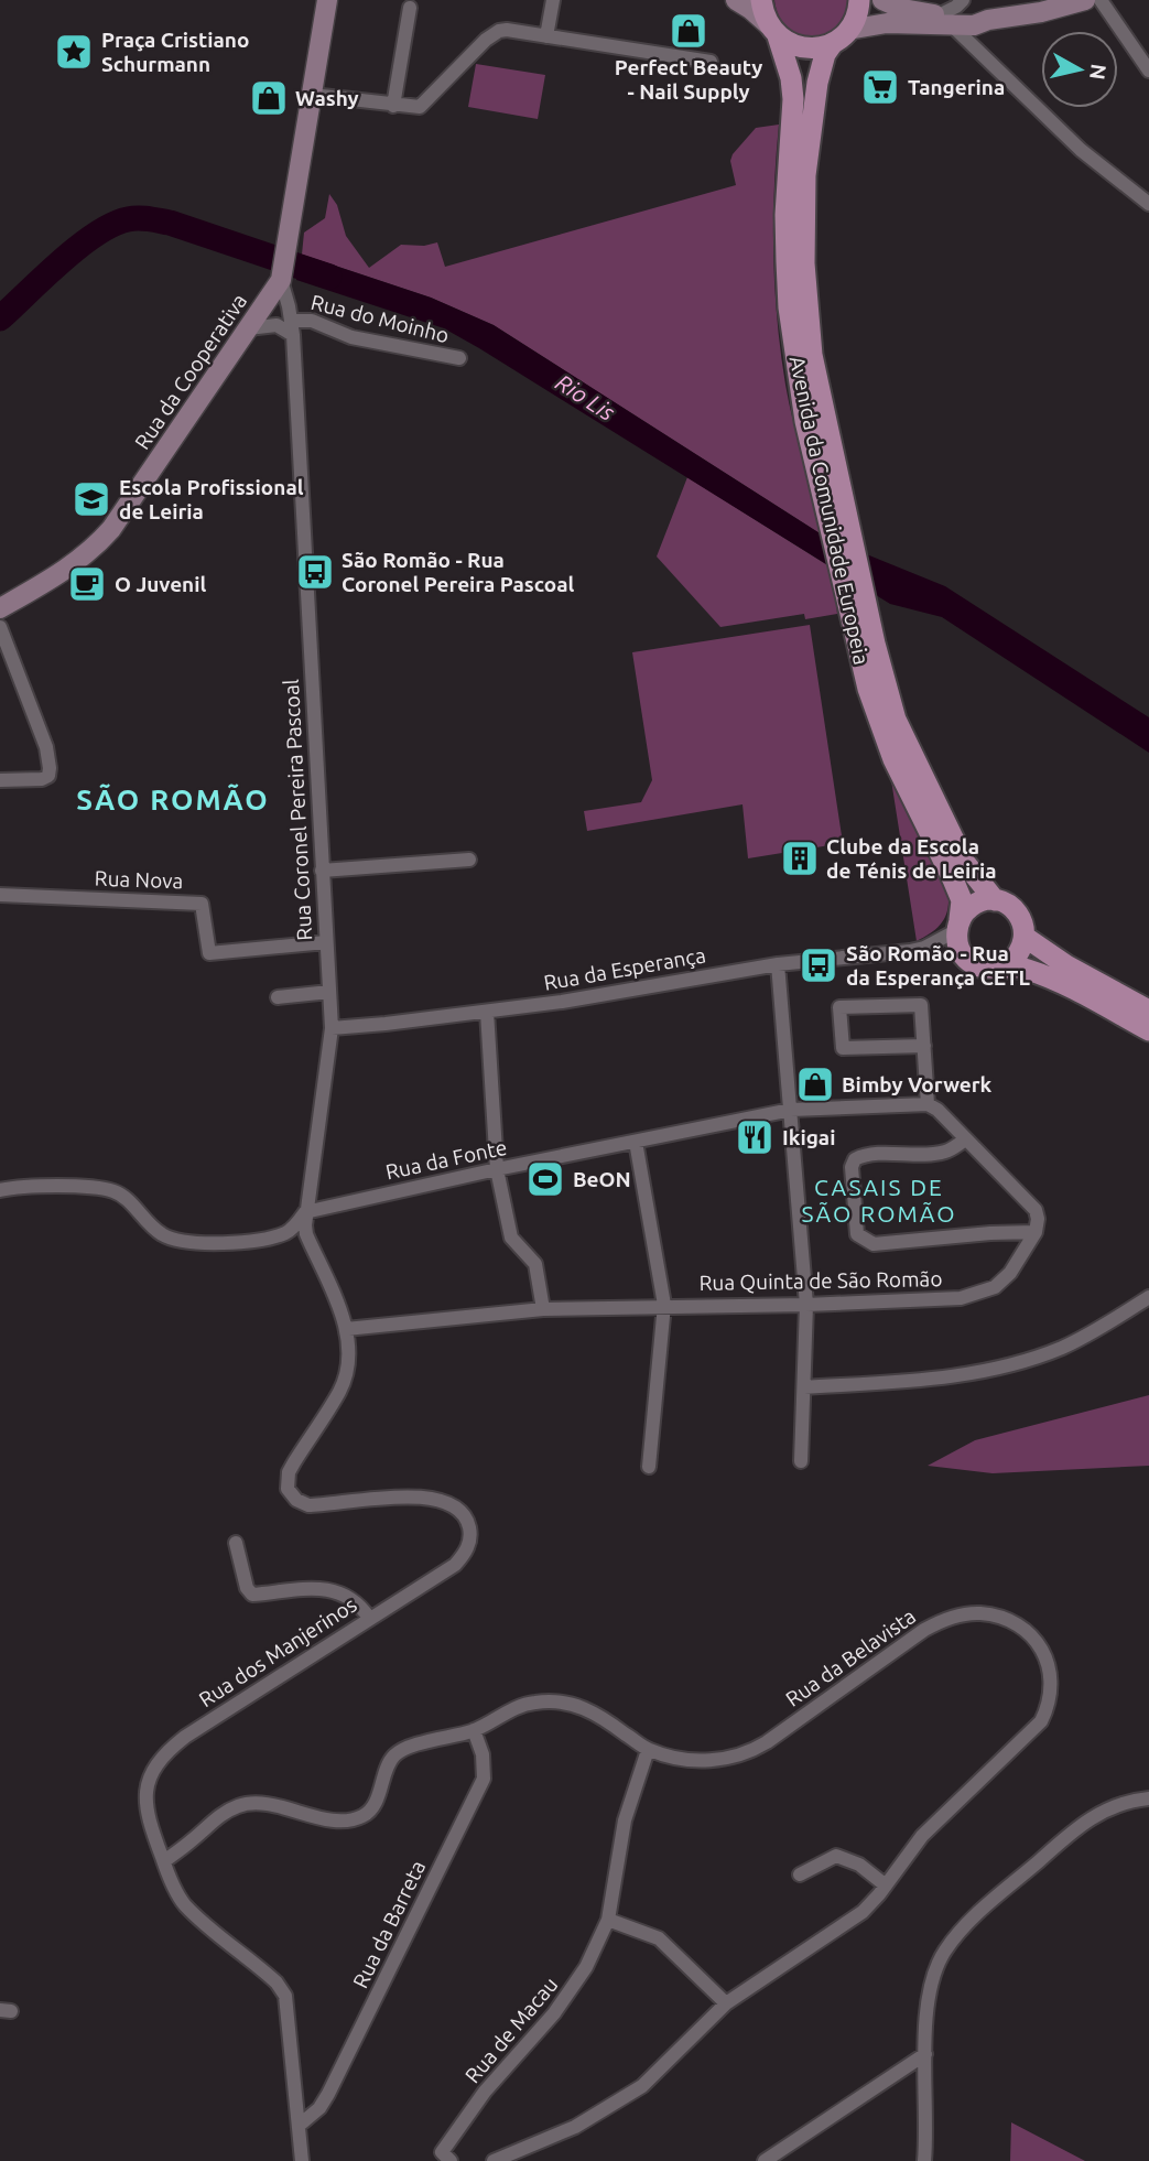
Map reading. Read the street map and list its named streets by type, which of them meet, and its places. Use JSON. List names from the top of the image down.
{
  "streets": {
    "main road": ["Rua da Cooperativa", "Avenida da Comunidade Europeia"],
    "street": [
      "Rua do Moinho",
      "Rua Coronel Pereira Pascoal",
      "Rua Nova",
      "Rua da Esperança",
      "Rua da Fonte",
      "Rua Quinta de São Romão",
      "Rua dos Manjerinos",
      "Rua da Belavista",
      "Rua da Barreta",
      "Rua de Macau"
    ]
  },
  "crossings": [
    ["Rua do Moinho", "Rua da Cooperativa"],
    ["Rua do Moinho", "Rua Coronel Pereira Pascoal"],
    ["Rua da Cooperativa", "Rua Coronel Pereira Pascoal"],
    ["Avenida da Comunidade Europeia", "Rua da Esperança"],
    ["Rua Coronel Pereira Pascoal", "Rua Nova"],
    ["Rua Coronel Pereira Pascoal", "Rua da Esperança"],
    ["Rua Coronel Pereira Pascoal", "Rua da Fonte"],
    ["Rua Coronel Pereira Pascoal", "Rua Quinta de São Romão"],
    ["Rua Coronel Pereira Pascoal", "Rua dos Manjerinos"],
    ["Rua Quinta de São Romão", "Rua dos Manjerinos"],
    ["Rua dos Manjerinos", "Rua da Belavista"],
    ["Rua dos Manjerinos", "Rua da Barreta"],
    ["Rua da Belavista", "Rua da Barreta"],
    ["Rua da Belavista", "Rua de Macau"]
  ],
  "districts": ["SÃO ROMÃO", "CASAIS DE SÃO ROMÃO"],
  "water": ["Rio Lis"],
  "places": {
    "shop": ["Perfect Beauty - Nail Supply", "Washy", "Bimby Vorwerk"],
    "place": ["Praça Cristiano Schurmann"],
    "supermarket": ["Tangerina"],
    "school or university": ["Escola Profissional de Leiria"],
    "bus stop": ["São Romão - Rua Coronel Pereira Pascoal", "São Romão - Rua da Esperança CETL"],
    "cafe": ["O Juvenil"],
    "building": ["Clube da Escola de Ténis de Leiria"],
    "restaurant": ["Ikigai"],
    "sports": ["BeON"]
  },
  "north": "right"
}
